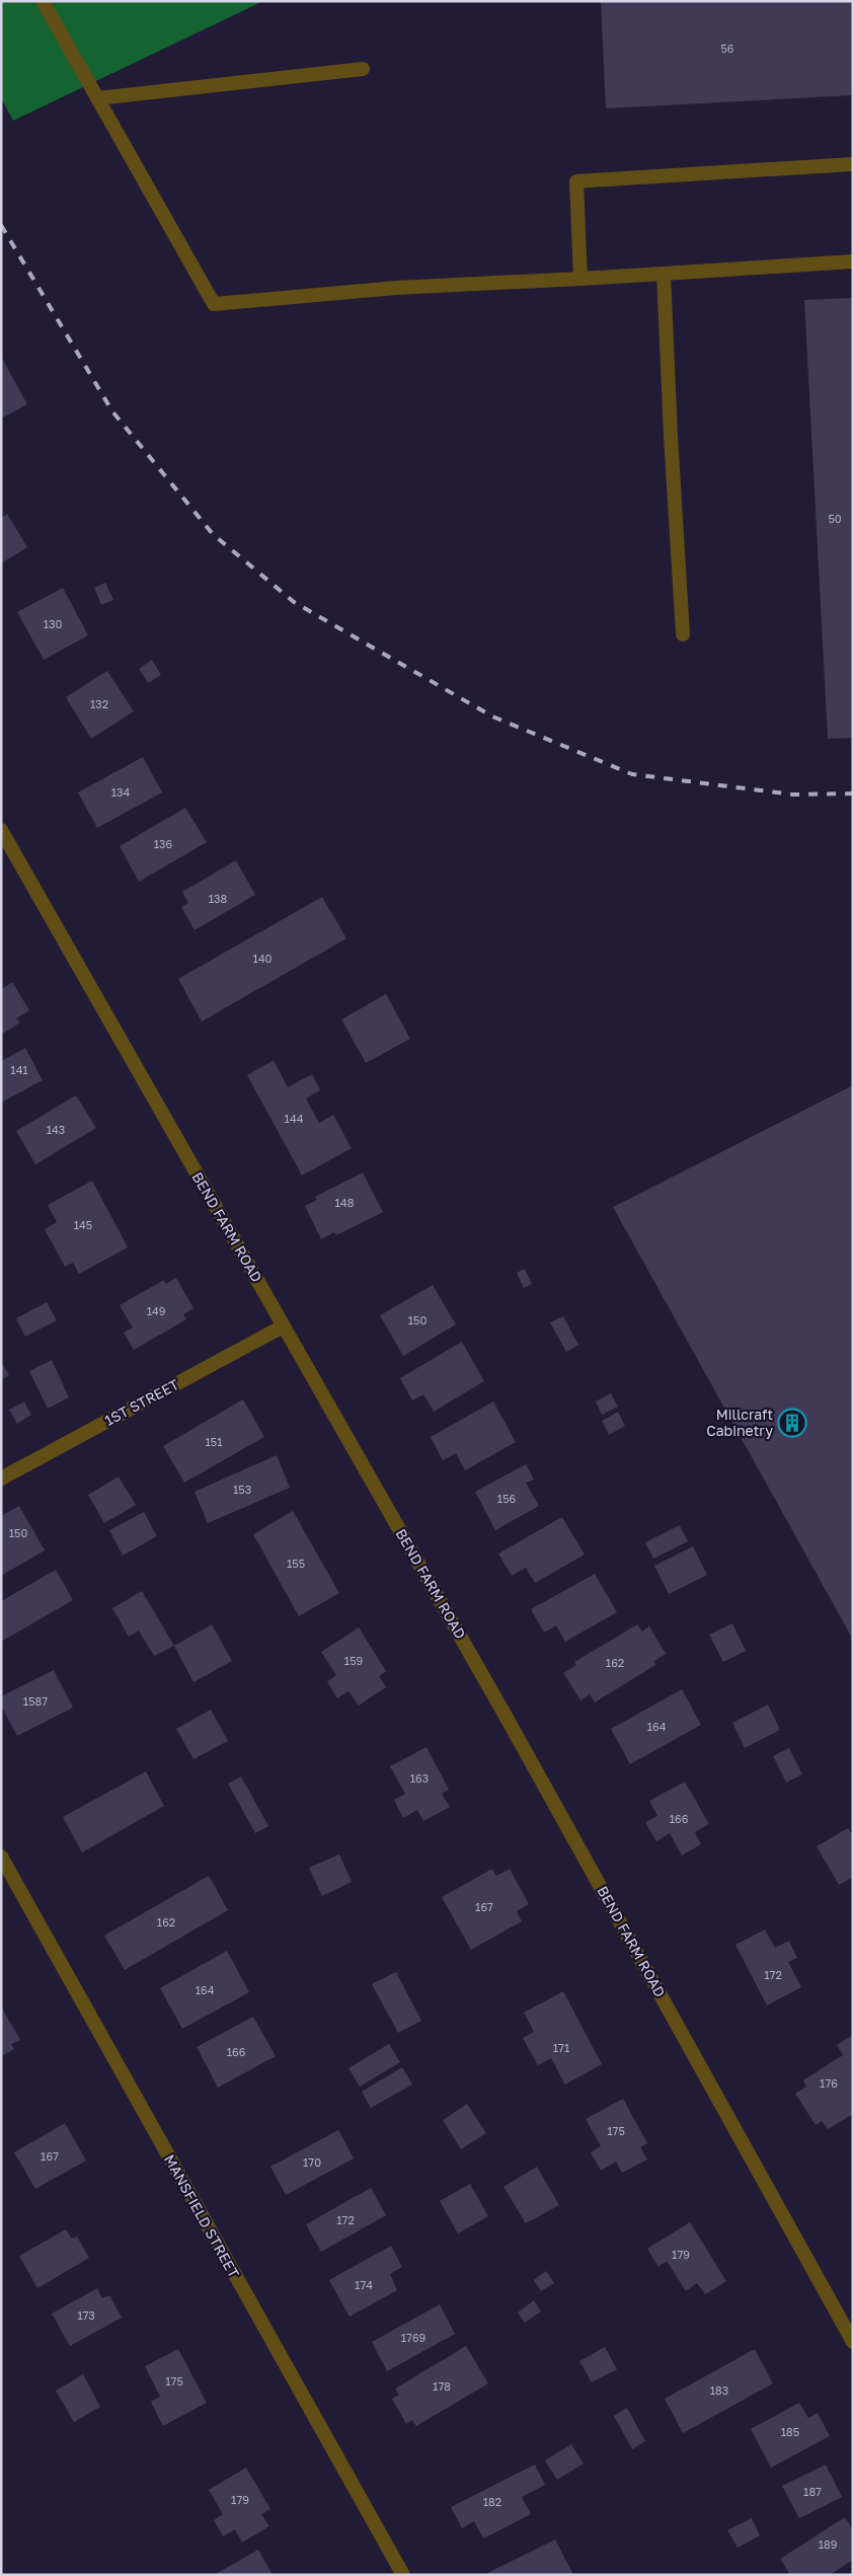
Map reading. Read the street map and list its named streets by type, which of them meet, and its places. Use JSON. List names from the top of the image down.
{
  "streets": {
    "street": ["BEND FARM ROAD", "1ST STREET", "MANSFIELD STREET"]
  },
  "crossings": [
    ["BEND FARM ROAD", "1ST STREET"]
  ],
  "places": {
    "building": ["Millcraft Cabinetry"]
  },
  "house_numbers": [
    "56",
    "50",
    "130",
    "132",
    "134",
    "136",
    "138",
    "140",
    "141",
    "144",
    "143",
    "148",
    "145",
    "149",
    "150",
    "151",
    "153",
    "156",
    "150",
    "155",
    "159",
    "162",
    "1587",
    "164",
    "163",
    "166",
    "167",
    "162",
    "172",
    "164",
    "171",
    "166",
    "176",
    "175",
    "167",
    "170",
    "172",
    "179",
    "174",
    "173",
    "1769",
    "175",
    "178",
    "183",
    "185",
    "187",
    "179",
    "182",
    "189"
  ]
}
